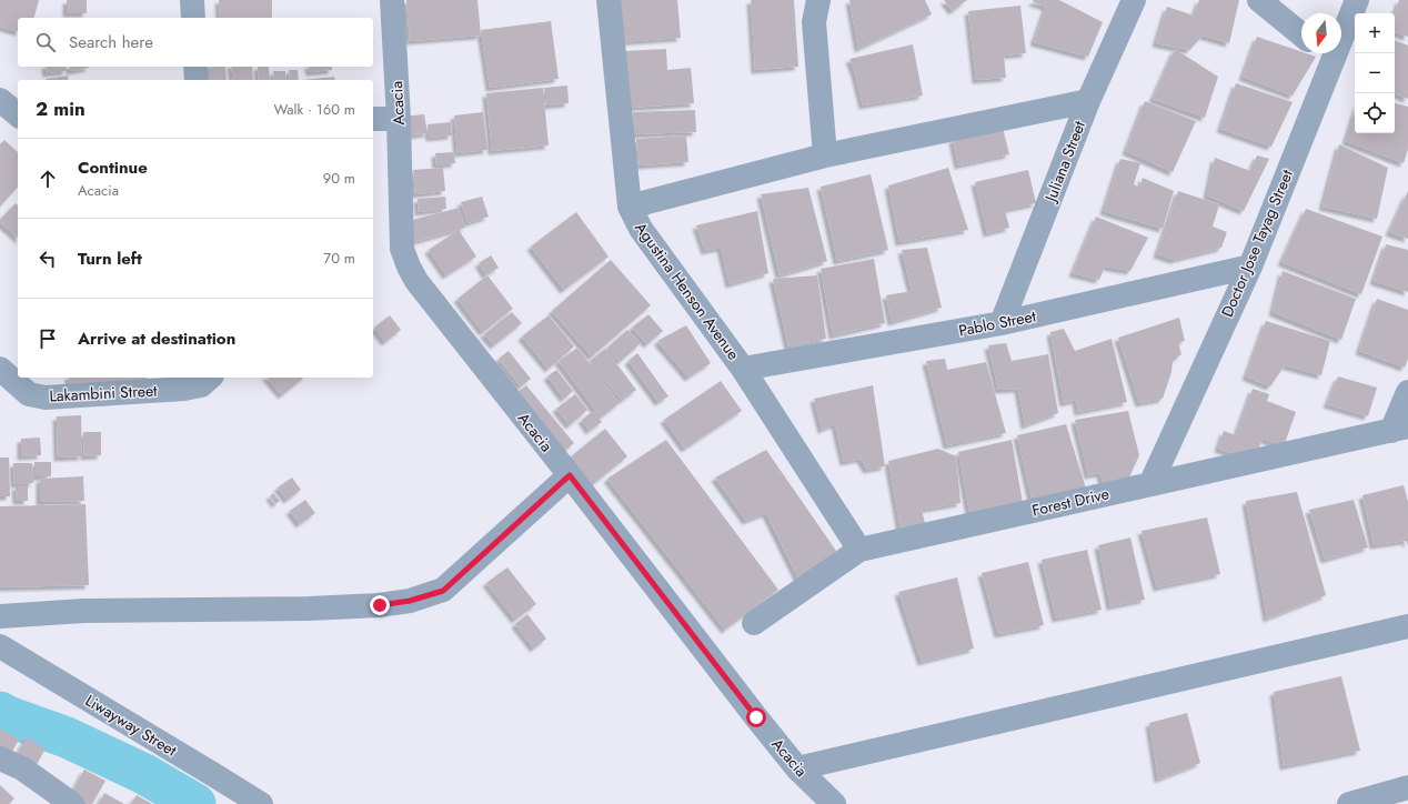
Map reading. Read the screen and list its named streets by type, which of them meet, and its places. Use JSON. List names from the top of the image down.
{
  "streets": {
    "street": [
      "Acacia",
      "Juliana Street",
      "Doctor Jose Tayag Street",
      "Agustina Henson Avenue",
      "Pablo Street",
      "Lakambini Street",
      "Forest Drive",
      "Liwayway Street"
    ]
  },
  "crossings": [
    ["Juliana Street", "Pablo Street"],
    ["Doctor Jose Tayag Street", "Pablo Street"],
    ["Doctor Jose Tayag Street", "Forest Drive"],
    ["Agustina Henson Avenue", "Pablo Street"],
    ["Agustina Henson Avenue", "Forest Drive"]
  ],
  "north": "bottom",
  "page": {
    "map_buttons": ["+", "−"],
    "search": "Search here",
    "heading": ["2 min", "Walk · 160 m"],
    "list": [
      ["Continue", "Acacia", "90 m"],
      ["Turn left", "70 m"],
      "Arrive at destination"
    ]
  }
}
